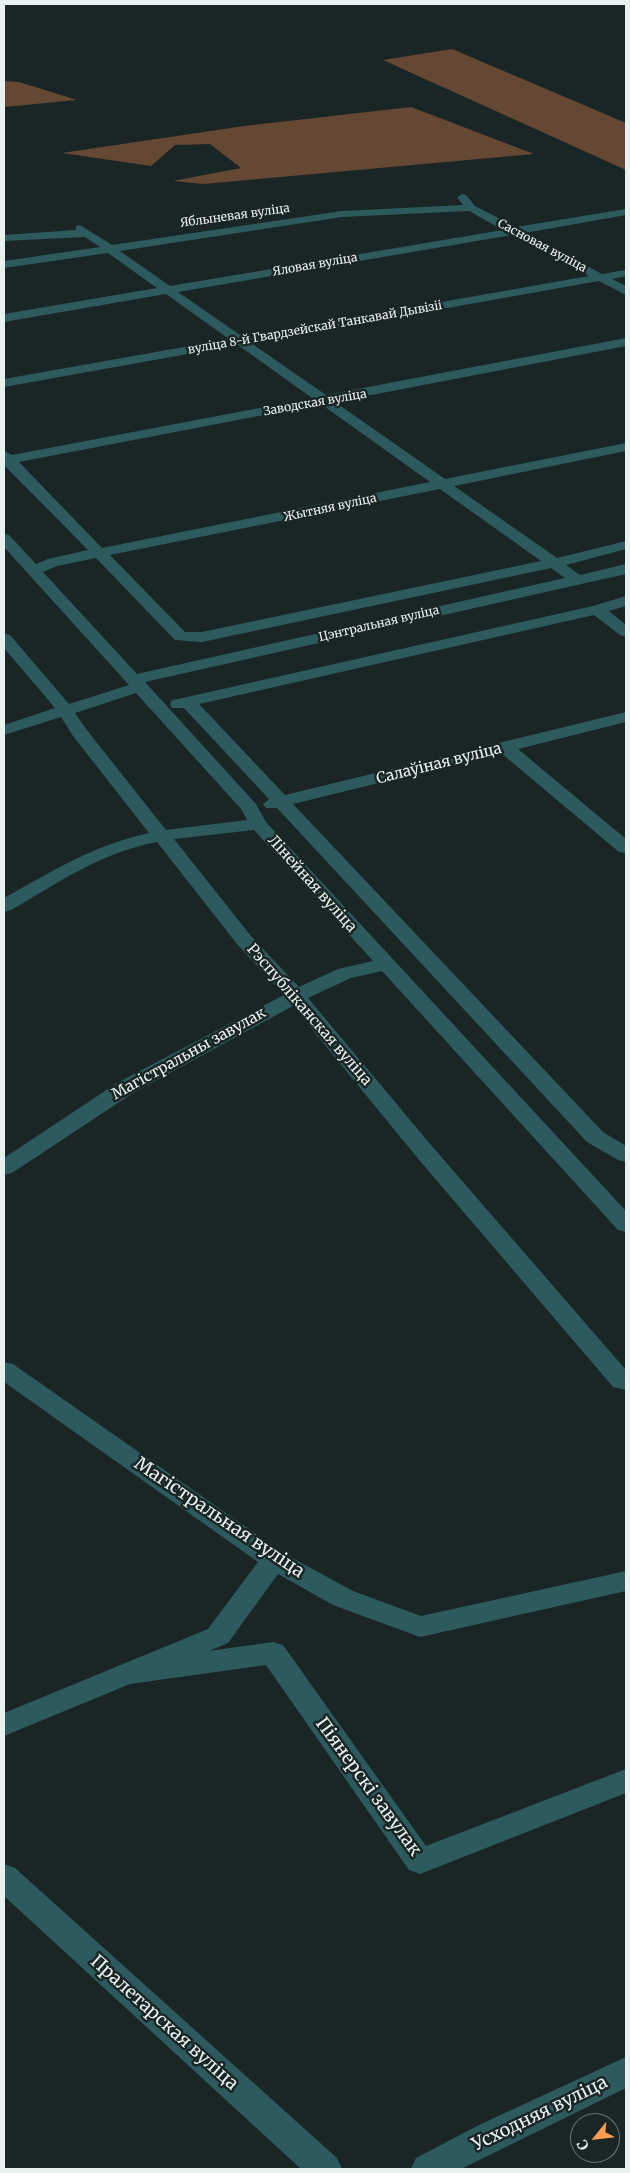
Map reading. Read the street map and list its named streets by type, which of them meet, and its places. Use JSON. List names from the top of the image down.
{
  "streets": {
    "street": [
      "Яблыневая вуліца",
      "Сасновая вуліца",
      "Яловая вуліца",
      "вуліца 8-й Гвардзейскай Танкавай Дывізіі",
      "Заводская вуліца",
      "Жытняя вуліца",
      "Цэнтральная вуліца",
      "Салаўіная вуліца",
      "Лінейная вуліца",
      "Рэспубліканская вуліца",
      "Магістральны завулак",
      "Магістральная вуліца",
      "Піянерскі завулак",
      "Пралетарская вуліца",
      "Усходняя вуліца"
    ]
  },
  "crossings": [
    ["Яблыневая вуліца", "Сасновая вуліца"],
    ["Сасновая вуліца", "Яловая вуліца"],
    ["Сасновая вуліца", "вуліца 8-й Гвардзейскай Танкавай Дывізіі"],
    ["Жытняя вуліца", "Лінейная вуліца"],
    ["Цэнтральная вуліца", "Лінейная вуліца"],
    ["Цэнтральная вуліца", "Рэспубліканская вуліца"],
    ["Салаўіная вуліца", "Лінейная вуліца"],
    ["Салаўіная вуліца", "Рэспубліканская вуліца"],
    ["Лінейная вуліца", "Магістральны завулак"],
    ["Рэспубліканская вуліца", "Магістральны завулак"]
  ],
  "north": "bottom left"
}
